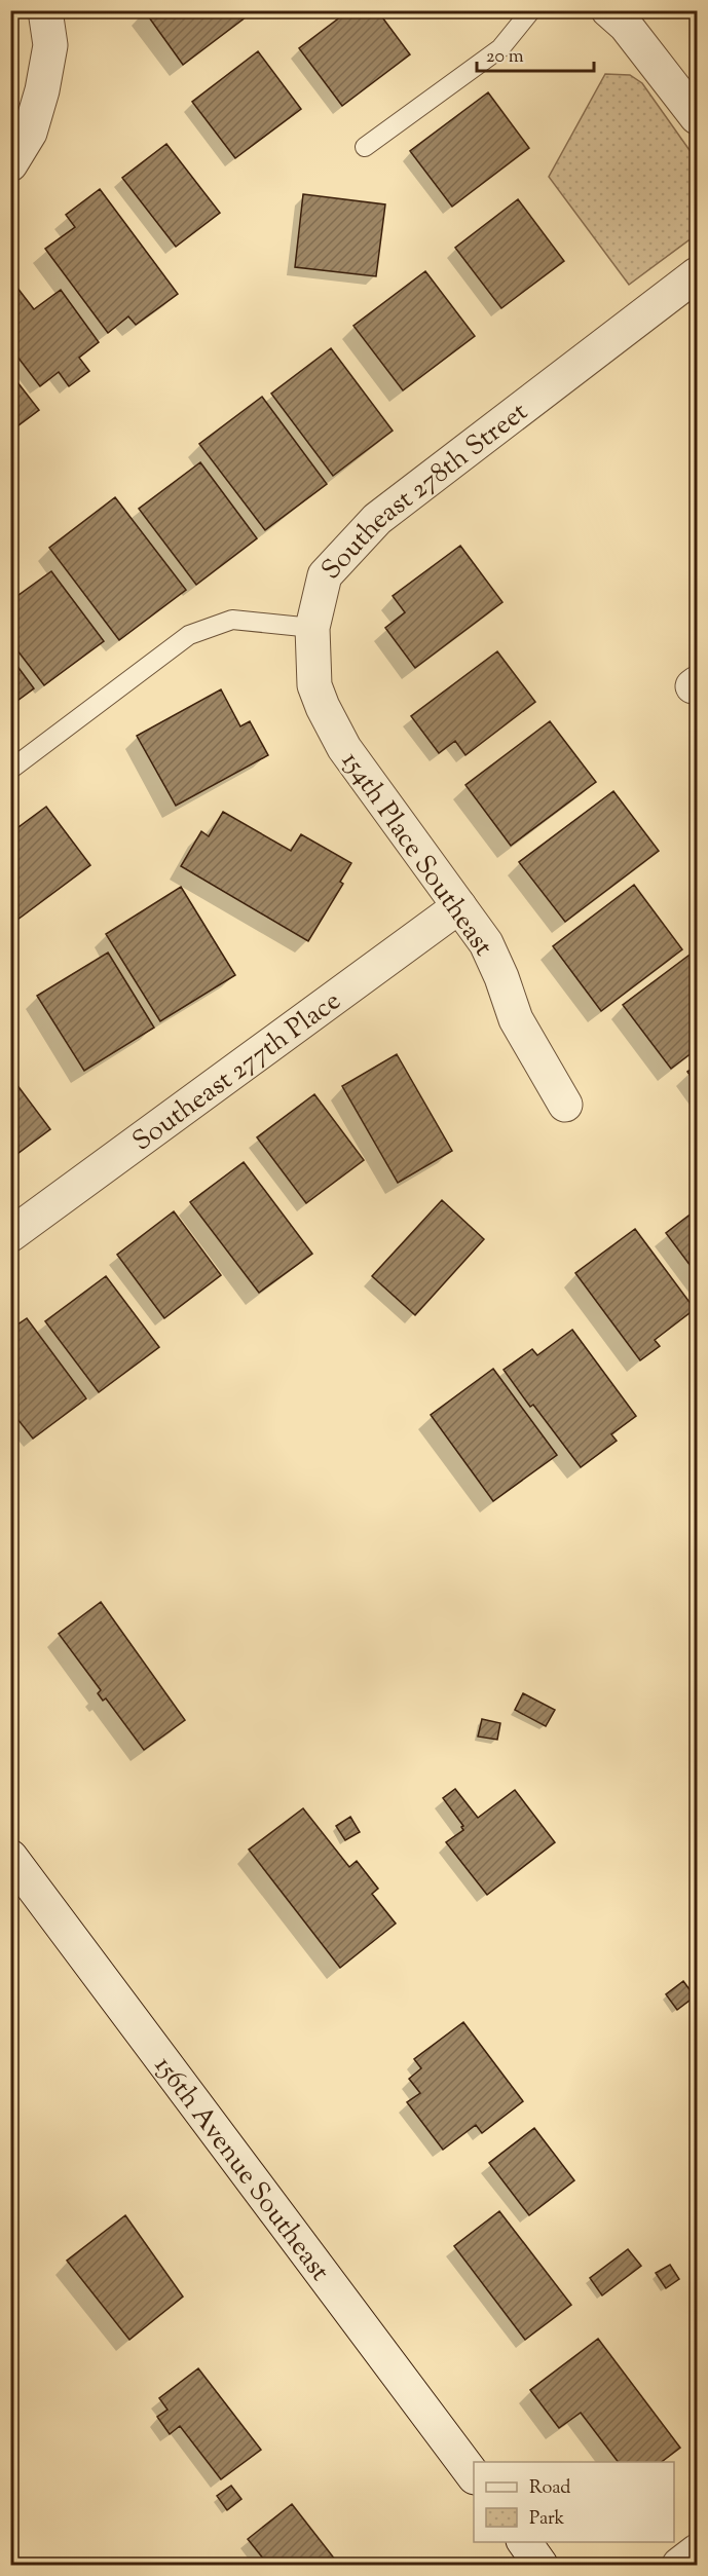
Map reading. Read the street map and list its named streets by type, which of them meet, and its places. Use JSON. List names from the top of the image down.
{
  "streets": {
    "street": [
      "Southeast 278th Street",
      "154th Place Southeast",
      "Southeast 277th Place",
      "156th Avenue Southeast"
    ]
  },
  "crossings": [
    ["Southeast 278th Street", "154th Place Southeast"],
    ["154th Place Southeast", "Southeast 277th Place"]
  ],
  "legend": ["Road", "Park"],
  "scale_bar": "20 m"
}
